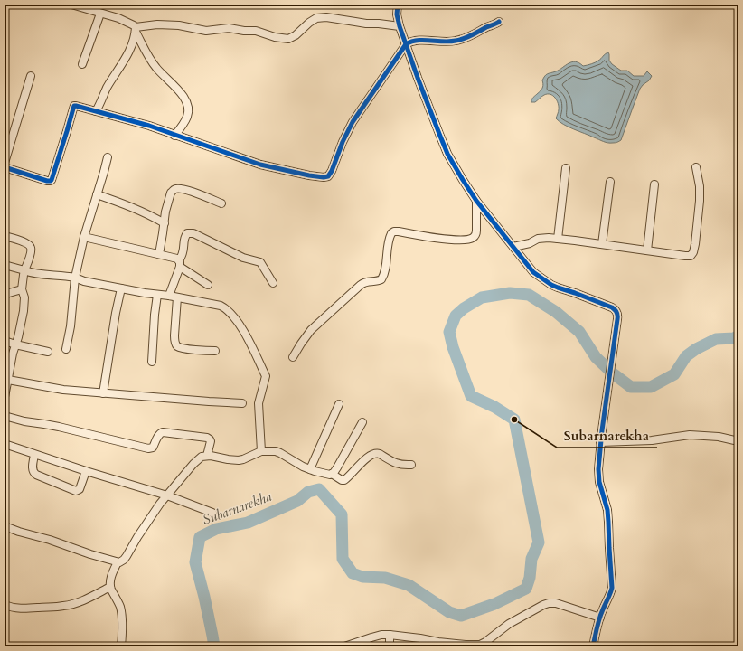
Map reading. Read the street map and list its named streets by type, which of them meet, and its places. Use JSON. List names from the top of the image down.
{
  "water": ["Subarnarekha"],
  "places": ["Subarnarekha"]
}
